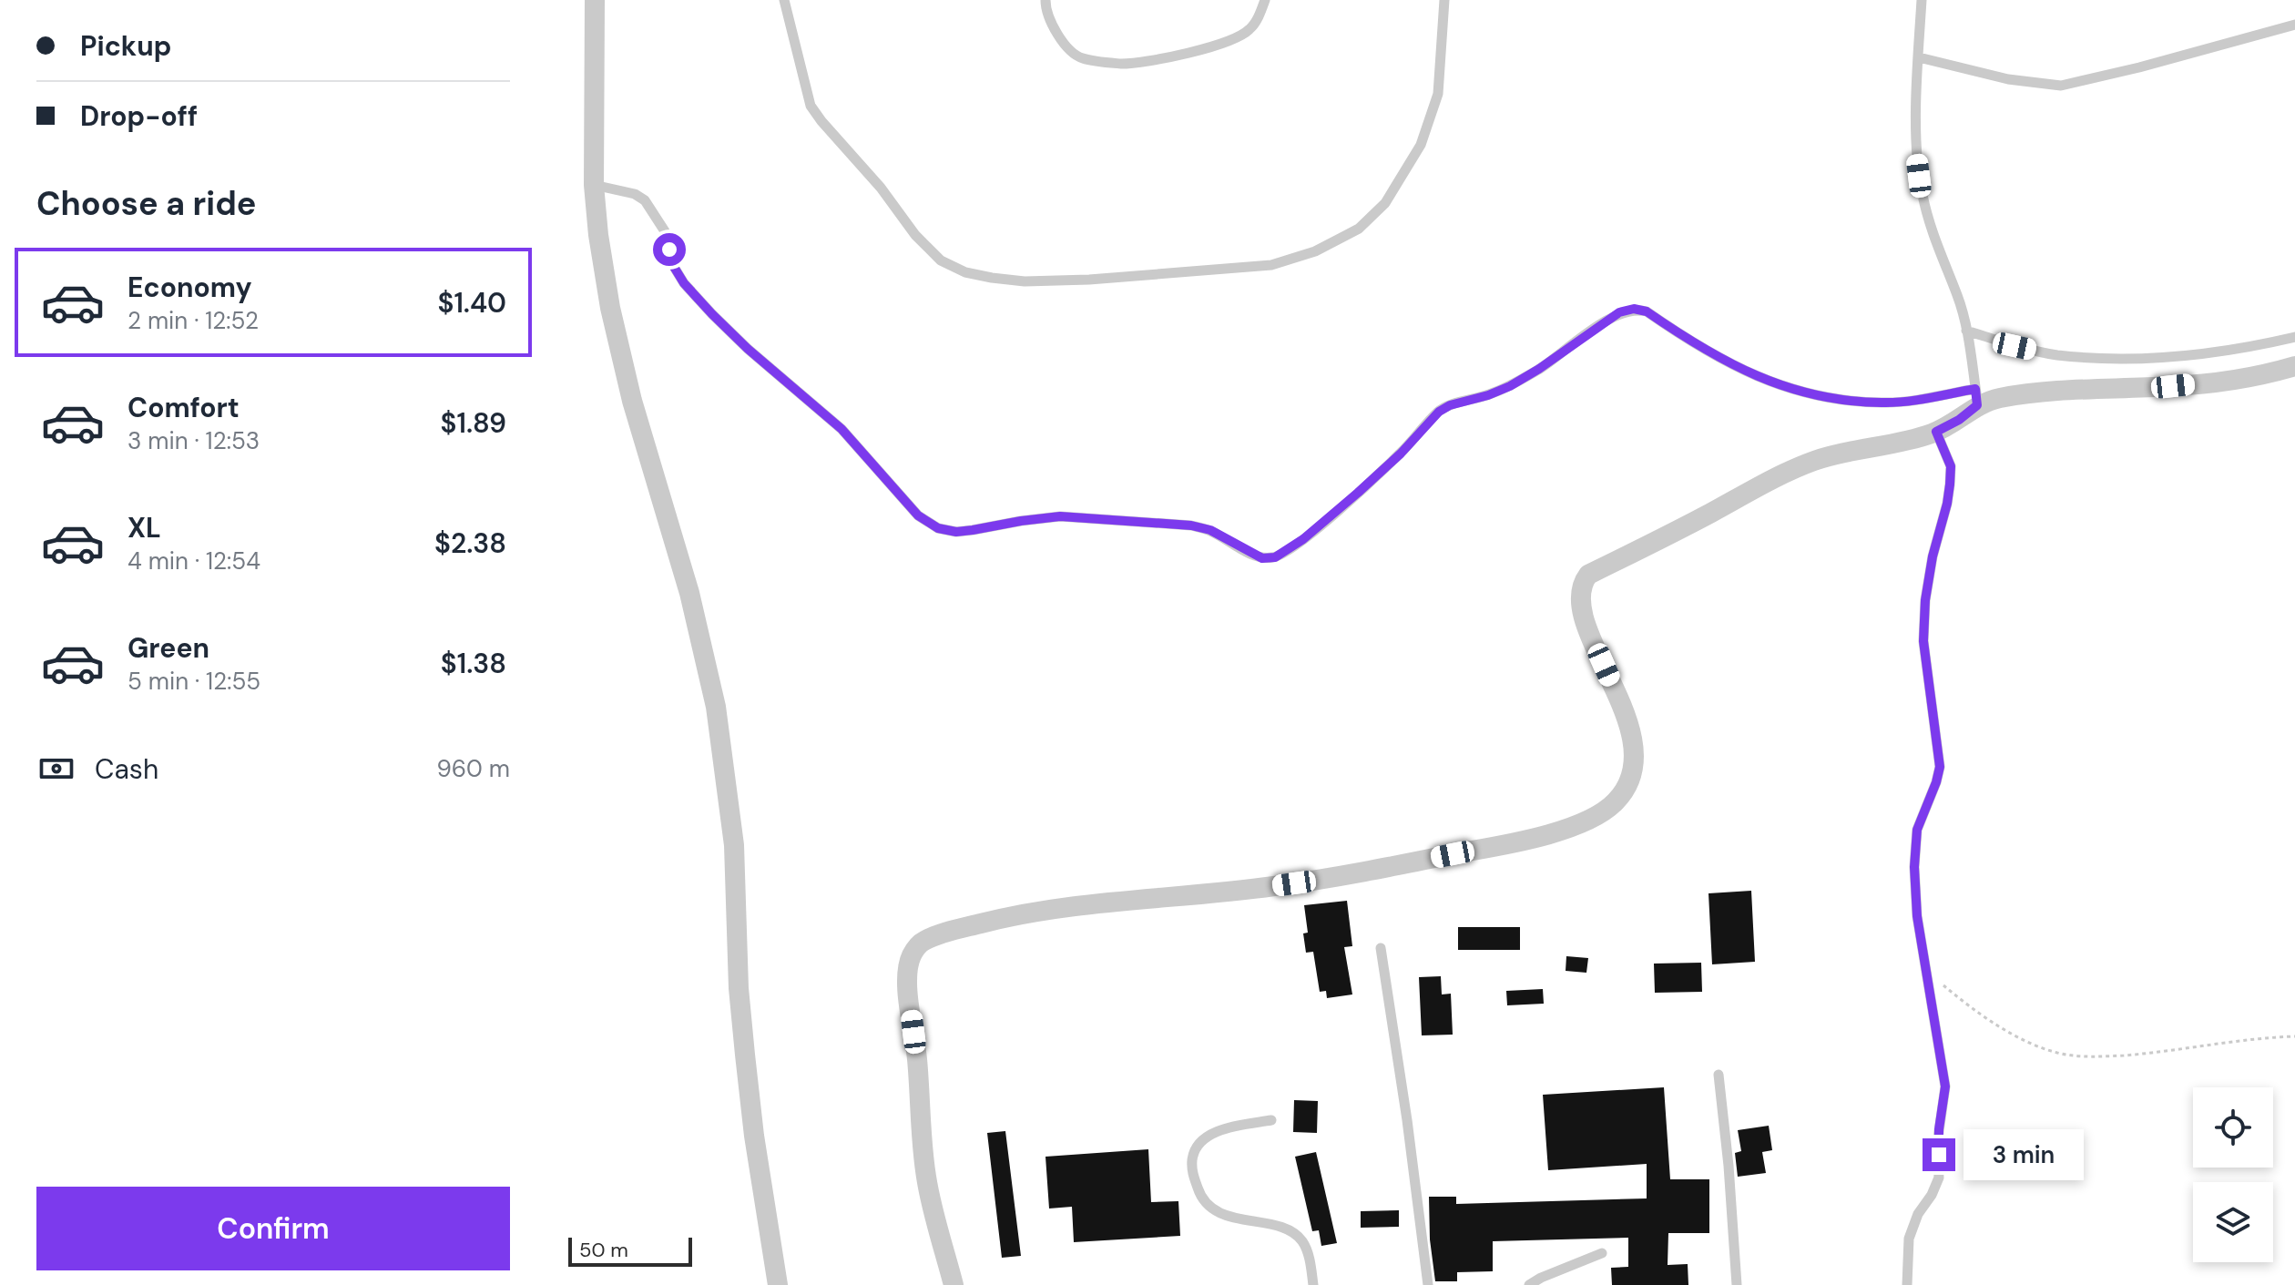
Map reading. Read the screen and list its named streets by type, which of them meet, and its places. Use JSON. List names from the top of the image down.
{
  "scale_bar": "50 m",
  "page": {
    "banner": ["Pickup", "Drop-off"],
    "heading": "Choose a ride",
    "list": [
      {
        "name": "Economy",
        "note": "2 min · 12:52",
        "value": "$1.40"
      },
      {
        "name": "Comfort",
        "note": "3 min · 12:53",
        "value": "$1.89"
      },
      {
        "name": "XL",
        "note": "4 min · 12:54",
        "value": "$2.38"
      },
      {
        "name": "Green",
        "note": "5 min · 12:55",
        "value": "$1.38"
      }
    ],
    "pay": ["Cash", "960 m"],
    "bubble": "3 min",
    "buttons": "Confirm",
    "scale": "50 m"
  }
}
